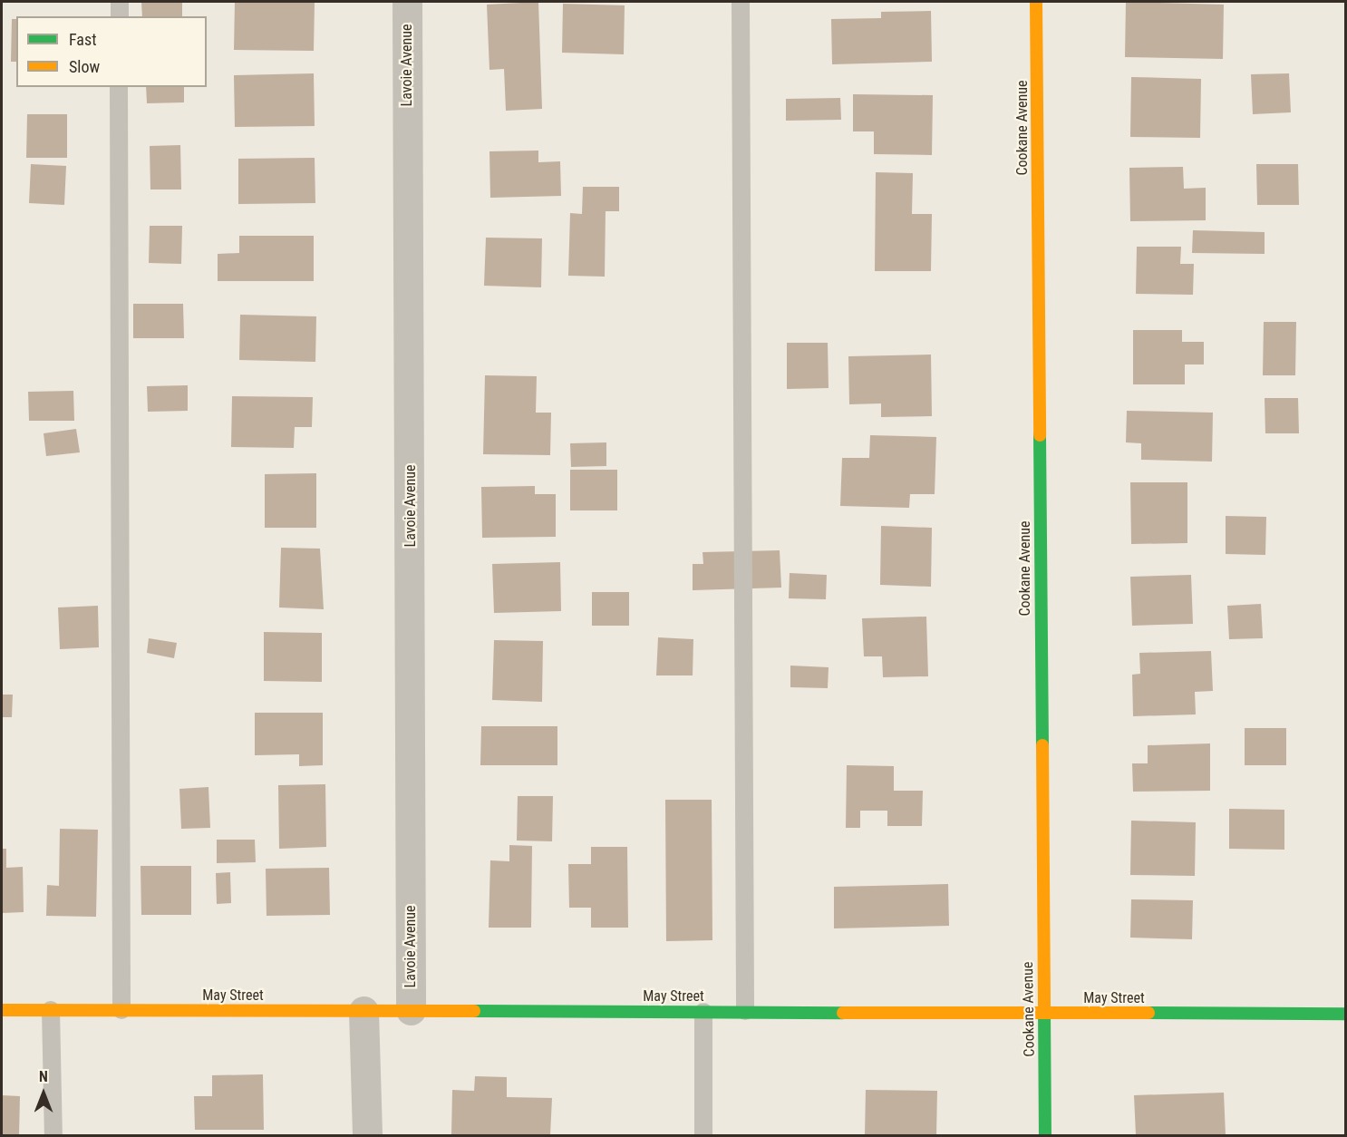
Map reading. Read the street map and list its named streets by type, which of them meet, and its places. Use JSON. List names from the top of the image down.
{
  "streets": {
    "street": ["Lavoie Avenue", "Cookane Avenue", "May Street"]
  },
  "crossings": [
    ["Lavoie Avenue", "May Street"],
    ["Cookane Avenue", "May Street"]
  ],
  "legend": ["Fast", "Slow"],
  "north": "top"
}
